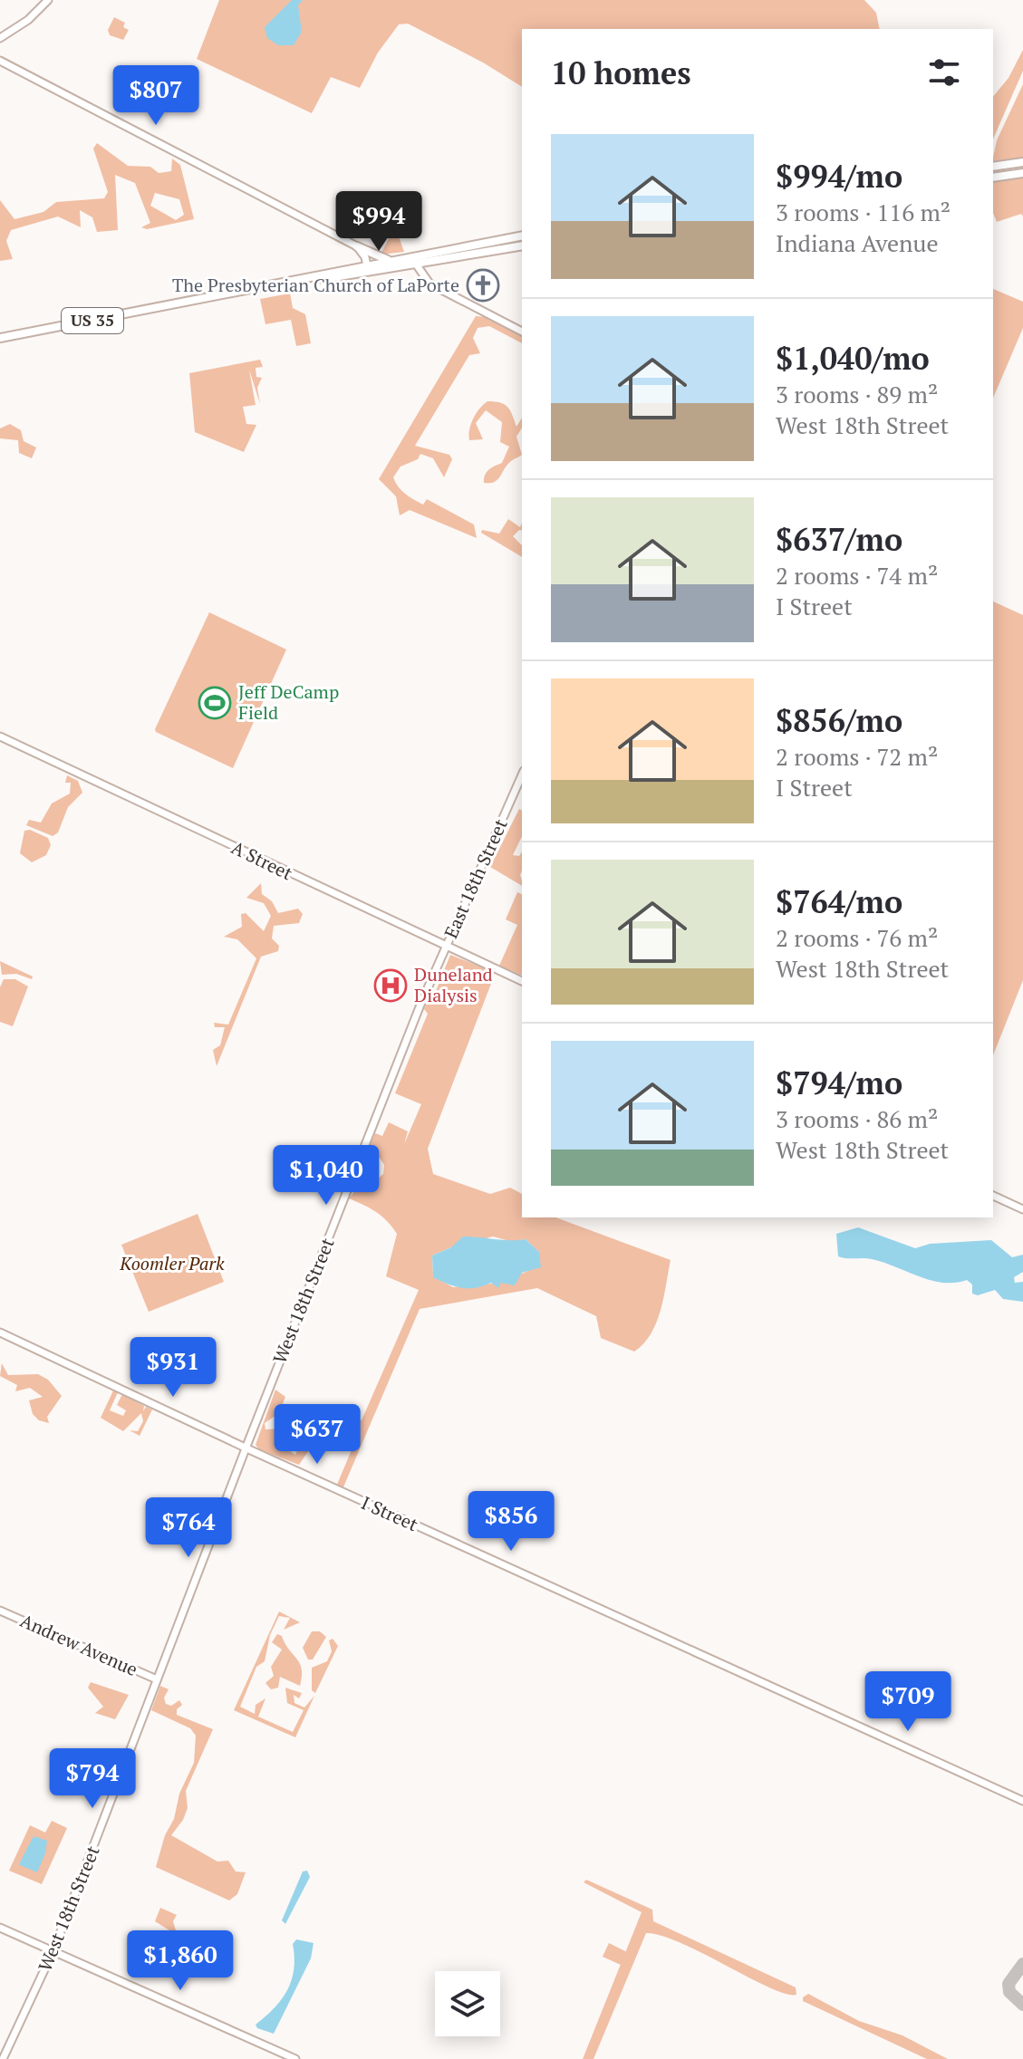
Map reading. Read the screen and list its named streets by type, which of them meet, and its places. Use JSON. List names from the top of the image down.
{
  "streets": {
    "main road": ["US 35"],
    "street": [
      "A Street",
      "East 18th Street",
      "West 18th Street",
      "I Street",
      "Andrew Avenue"
    ]
  },
  "crossings": [
    ["A Street", "East 18th Street"],
    ["A Street", "West 18th Street"],
    ["East 18th Street", "West 18th Street"],
    ["West 18th Street", "I Street"],
    ["West 18th Street", "Andrew Avenue"]
  ],
  "parks": ["Koomler Park"],
  "places": {
    "church": ["The Presbyterian Church of LaPorte"],
    "sports": ["Jeff DeCamp Field"],
    "hospital": ["Duneland Dialysis"]
  },
  "page": {
    "heading": "10 homes",
    "price": [
      "$807",
      "$994",
      "$1,040",
      "$931",
      "$637",
      "$856",
      "$764",
      "$709",
      "$794",
      "$1,860"
    ],
    "list": [
      {
        "name": "$994/mo",
        "note": "3 rooms · 116 m² · Indiana Avenue"
      },
      {
        "name": "$1,040/mo",
        "note": "3 rooms · 89 m² · West 18th Street"
      },
      {
        "name": "$637/mo",
        "note": "2 rooms · 74 m² · I Street"
      },
      {
        "name": "$856/mo",
        "note": "2 rooms · 72 m² · I Street"
      },
      {
        "name": "$764/mo",
        "note": "2 rooms · 76 m² · West 18th Street"
      },
      {
        "name": "$794/mo",
        "note": "3 rooms · 86 m² · West 18th Street"
      }
    ]
  }
}
